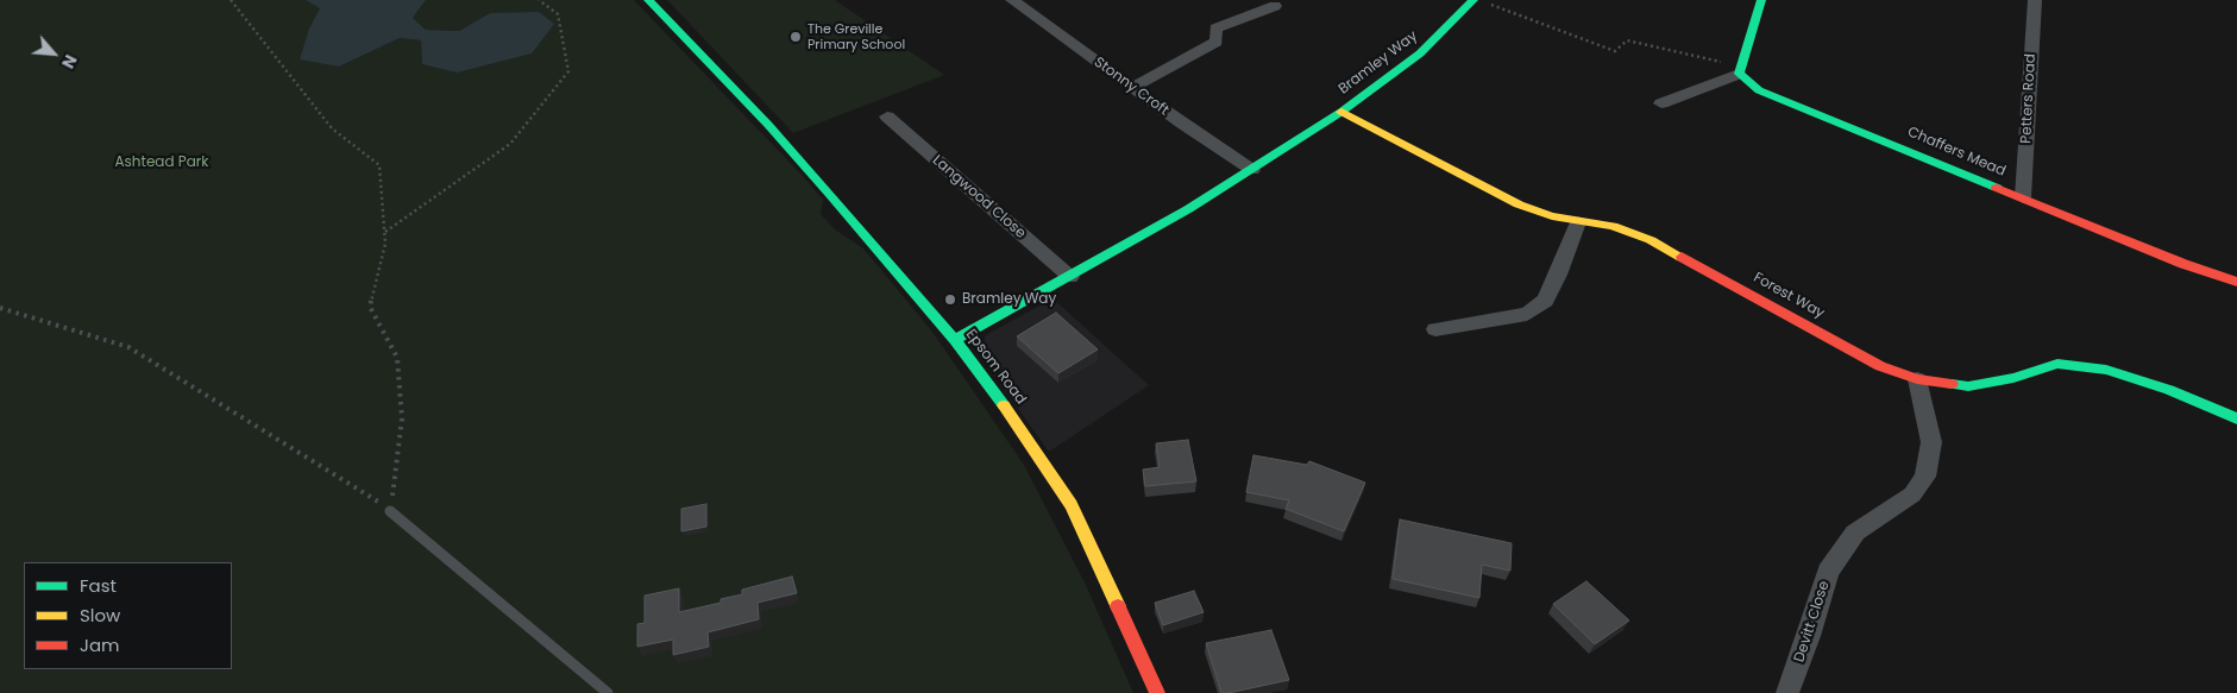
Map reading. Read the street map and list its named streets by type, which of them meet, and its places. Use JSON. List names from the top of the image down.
{
  "streets": {
    "main road": [
      "Bramley Way",
      "Chaffers Mead",
      "Forest Way",
      "Epsom Road"
    ],
    "street": [
      "Stonny Croft",
      "Petters Road",
      "Langwood Close",
      "Devitt Close"
    ]
  },
  "crossings": [
    ["Bramley Way", "Stonny Croft"],
    ["Bramley Way", "Langwood Close"],
    ["Bramley Way", "Forest Way"],
    ["Bramley Way", "Epsom Road"],
    ["Petters Road", "Chaffers Mead"],
    ["Forest Way", "Devitt Close"]
  ],
  "parks": ["Ashtead Park"],
  "places": ["The Greville Primary School", "Bramley Way"],
  "legend": ["Fast", "Slow", "Jam"],
  "north": "bottom right"
}
